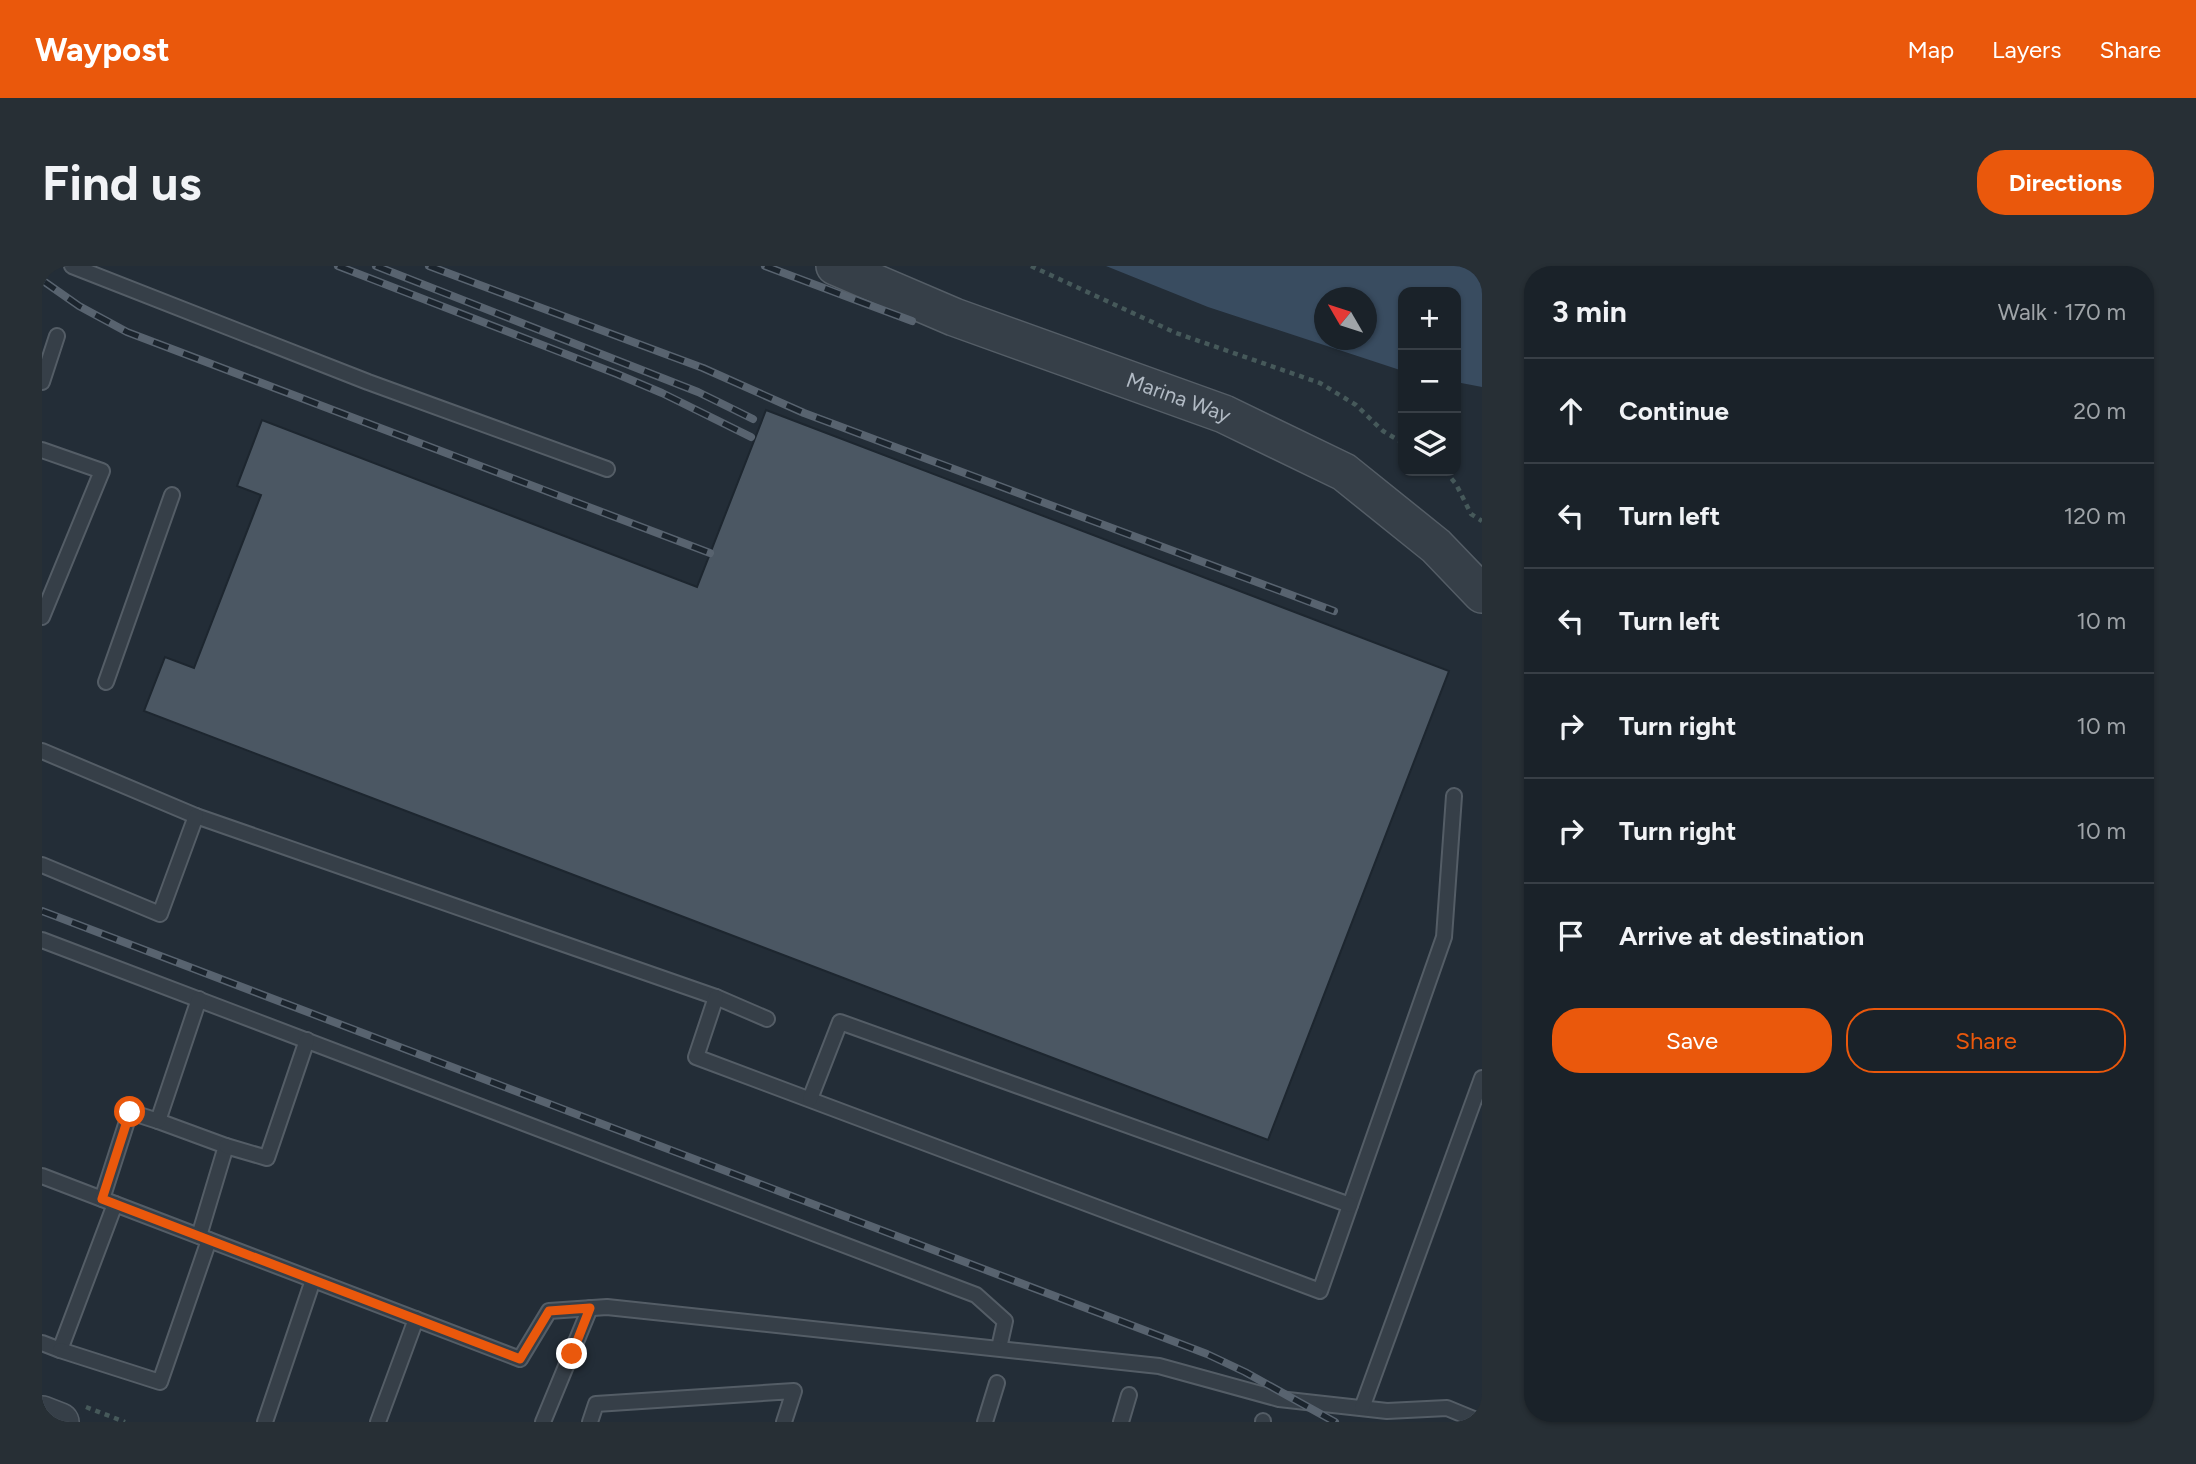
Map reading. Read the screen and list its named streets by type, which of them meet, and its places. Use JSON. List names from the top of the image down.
{
  "streets": {
    "street": ["Marina Way"]
  },
  "north": "top left",
  "page": {
    "header": "Waypost",
    "nav": ["Map", "Layers", "Share"],
    "buttons": [
      "Directions",
      ["Save", "Share"]
    ],
    "title": "Find us",
    "heading": ["3 min", "Walk · 170 m"],
    "map_buttons": ["+", "−"],
    "list": [
      ["Continue", "20 m"],
      ["Turn left", "120 m"],
      ["Turn left", "10 m"],
      ["Turn right", "10 m"],
      ["Turn right", "10 m"],
      "Arrive at destination"
    ]
  }
}
